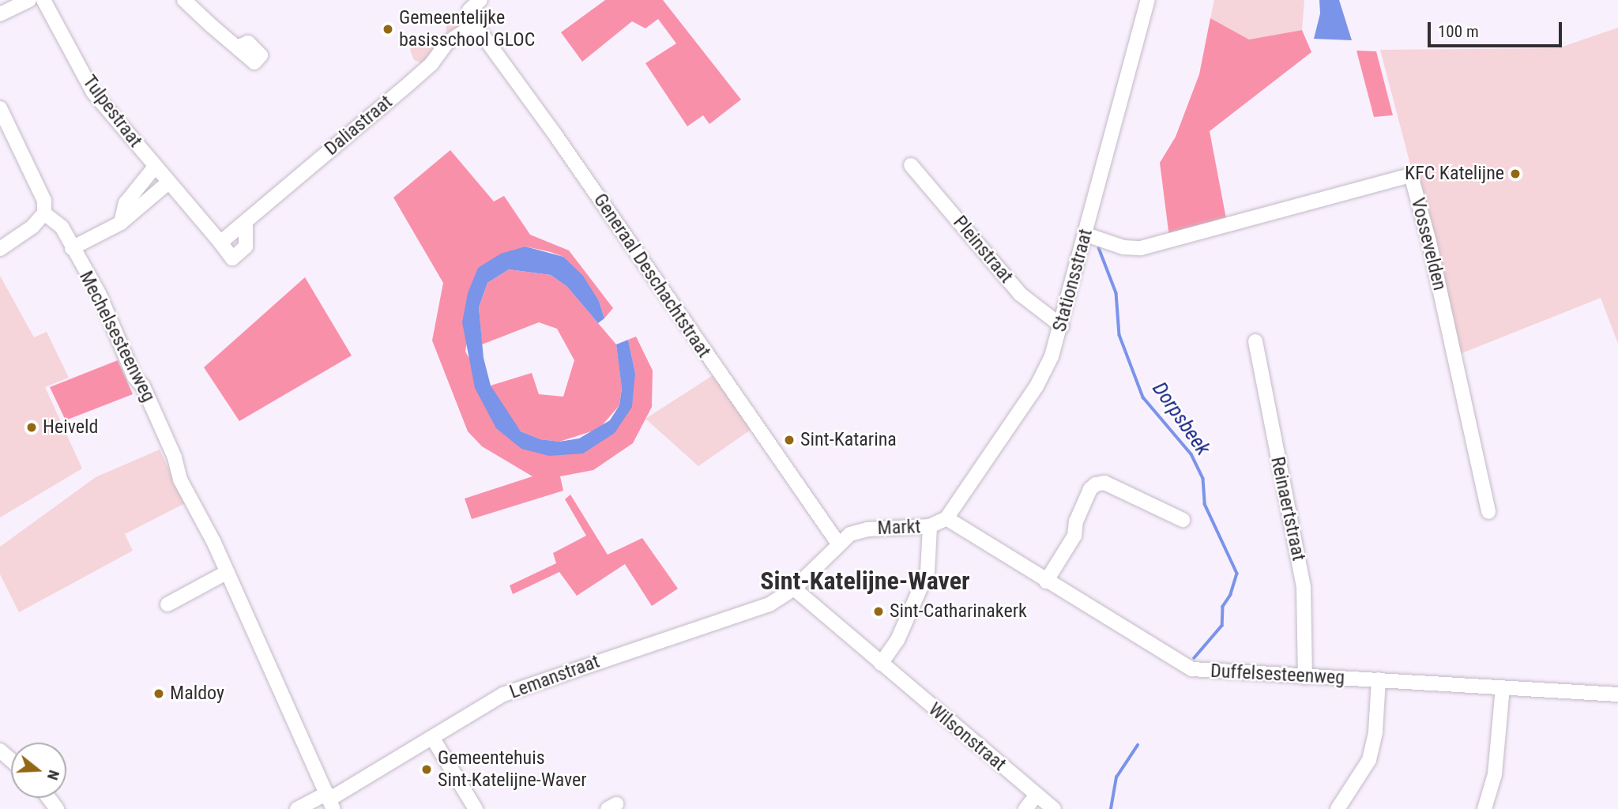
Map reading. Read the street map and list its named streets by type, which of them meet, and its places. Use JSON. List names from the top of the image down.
{
  "streets": {
    "street": [
      "Tulpestraat",
      "Daliastraat",
      "Vossevelden",
      "Pleinstraat",
      "Generaal Deschachtstraat",
      "Stationsstraat",
      "Mechelsesteenweg",
      "Reinaertstraat",
      "Markt",
      "Duffelsesteenweg",
      "Lemanstraat",
      "Wilsonstraat"
    ]
  },
  "crossings": [
    ["Daliastraat", "Generaal Deschachtstraat"],
    ["Vossevelden", "Stationsstraat"],
    ["Pleinstraat", "Stationsstraat"],
    ["Generaal Deschachtstraat", "Markt"],
    ["Stationsstraat", "Duffelsesteenweg"],
    ["Mechelsesteenweg", "Lemanstraat"],
    ["Reinaertstraat", "Duffelsesteenweg"],
    ["Markt", "Lemanstraat"],
    ["Markt", "Wilsonstraat"]
  ],
  "districts": ["Sint-Katelijne-Waver"],
  "water": ["Dorpsbeek"],
  "places": [
    "Gemeentelijke basisschool GLOC",
    "KFC Katelijne",
    "Heiveld",
    "Sint-Katarina",
    "Sint-Catharinakerk",
    "Maldoy",
    "Gemeentehuis Sint-Katelijne-Waver"
  ],
  "scale_bar": "100 m",
  "north": "right"
}
